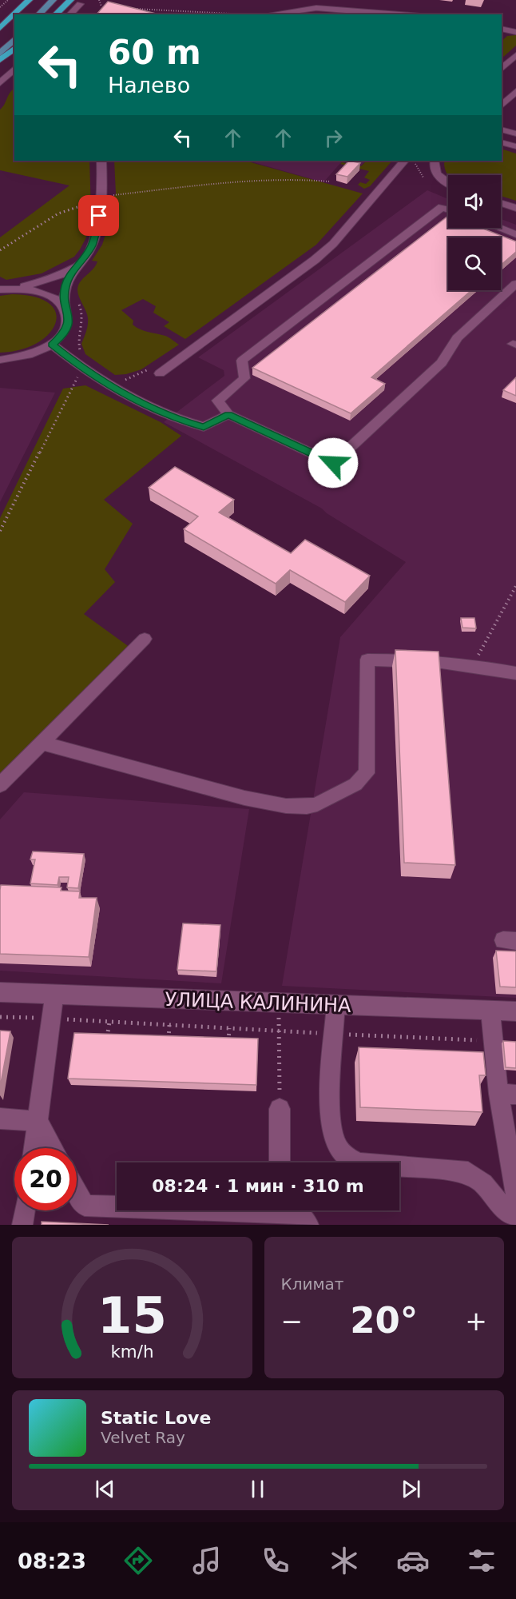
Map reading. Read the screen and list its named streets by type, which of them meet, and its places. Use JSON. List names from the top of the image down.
{
  "streets": {
    "street": ["УЛИЦА КАЛИНИНА"]
  },
  "page": {
    "turn": ["60 m", "Налево"],
    "limit": "20",
    "trip": "08:24 · 1 мин · 310 m",
    "tile": "Климат",
    "heat": ["−", "20°", "+"],
    "song": ["Static Love", "Velvet Ray"],
    "tabs": "08:23",
    "gauge": ["15", "km/h"]
  }
}
